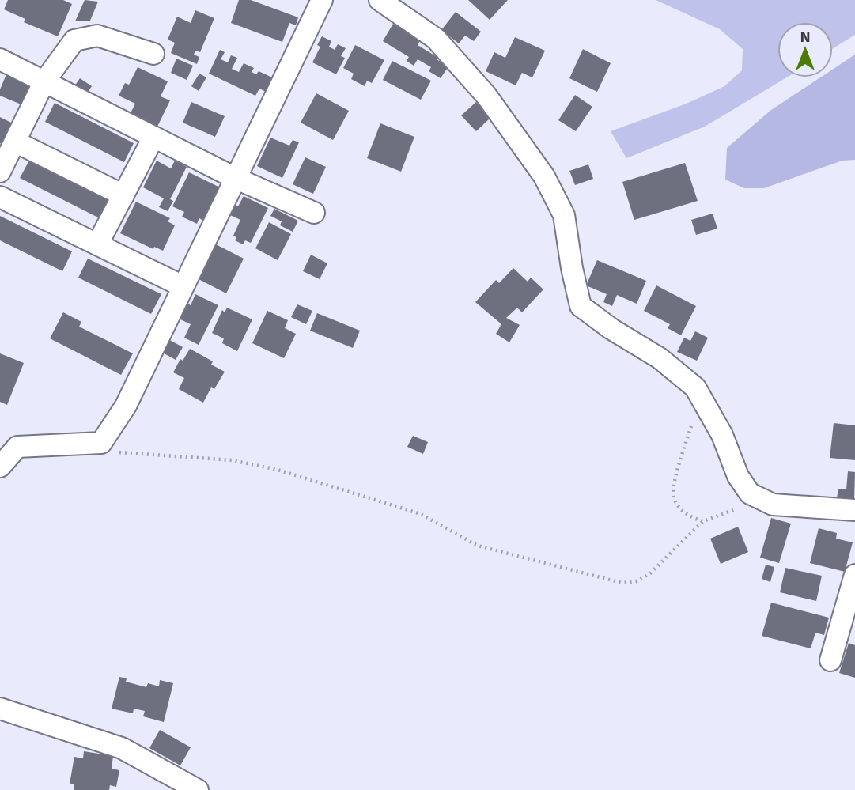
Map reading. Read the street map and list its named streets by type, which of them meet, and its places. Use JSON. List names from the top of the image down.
{
  "north": "top"
}
